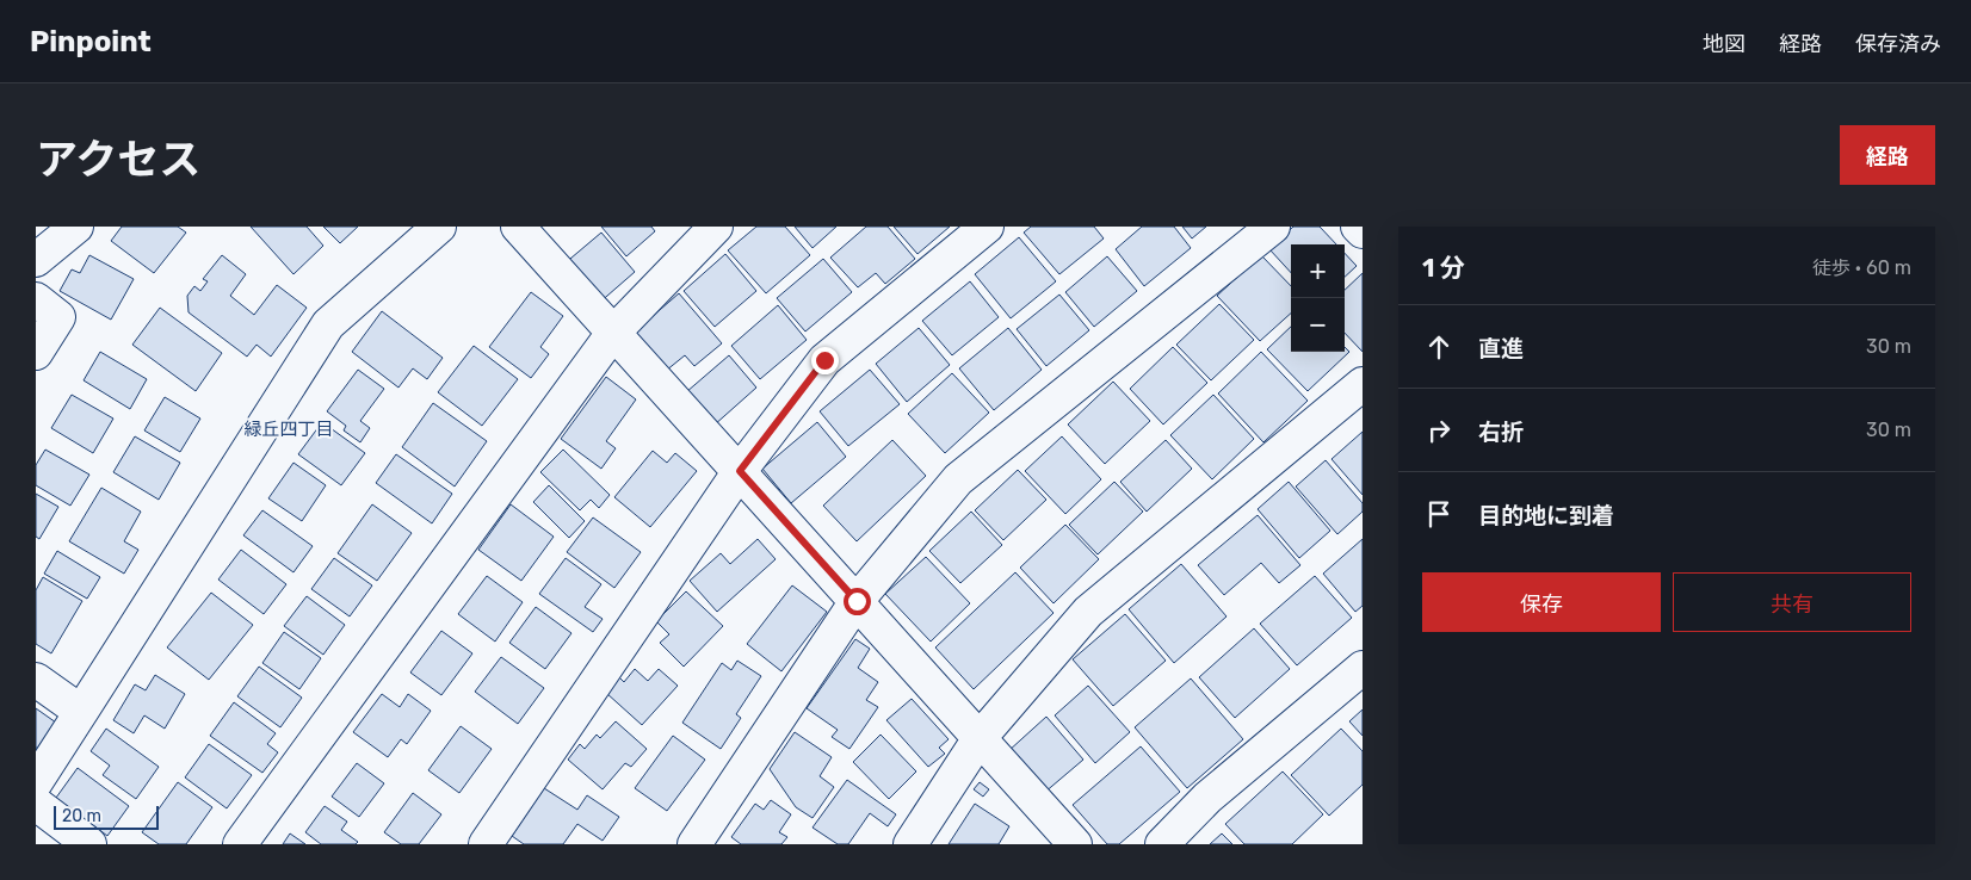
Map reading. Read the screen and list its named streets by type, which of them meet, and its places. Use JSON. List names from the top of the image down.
{
  "districts": ["緑丘四丁目"],
  "scale_bar": "20 m",
  "page": {
    "header": "Pinpoint",
    "nav": ["地図", "経路", "保存済み"],
    "title": "アクセス",
    "buttons": [
      "経路",
      ["保存", "共有"]
    ],
    "heading": ["1 分", "徒歩 · 60 m"],
    "map_buttons": ["+", "−"],
    "list": [
      ["直進", "30 m"],
      ["右折", "30 m"],
      "目的地に到着"
    ],
    "scale": "20 m"
  }
}
